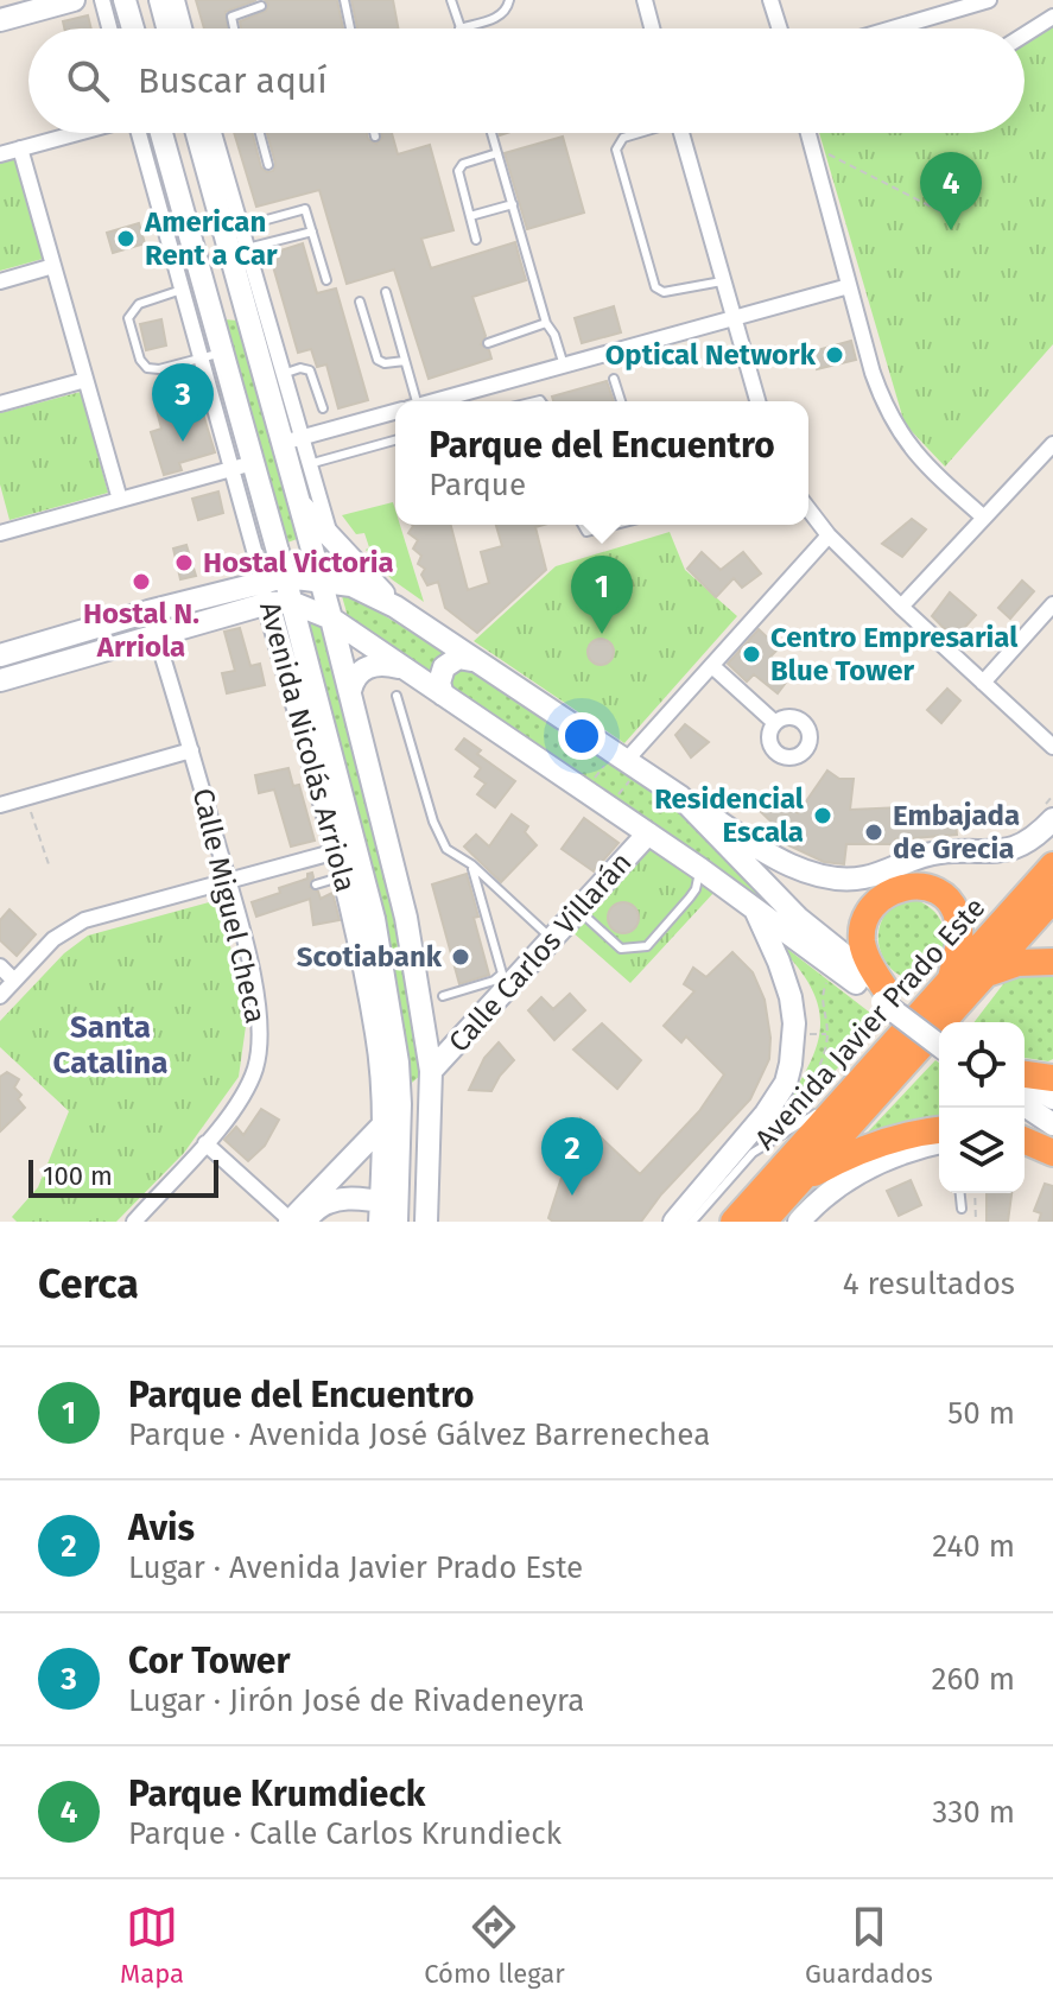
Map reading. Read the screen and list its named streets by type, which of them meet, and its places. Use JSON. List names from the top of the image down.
{
  "streets": {
    "highway": ["Avenida Javier Prado Este"],
    "main road": ["Avenida Nicolás Arriola", "Calle Carlos Villarán"],
    "street": ["Calle Miguel Checa"]
  },
  "crossings": [
    ["Avenida Nicolás Arriola", "Calle Carlos Villarán"]
  ],
  "districts": ["Santa Catalina"],
  "places": [
    "American Rent a Car",
    "Optical Network",
    "Hostal Victoria",
    "Hostal N. Arriola",
    "Centro Empresarial Blue Tower",
    "Residencial Escala",
    "Embajada de Grecia",
    "Scotiabank"
  ],
  "scale_bar": "100 m",
  "page": {
    "search": "Buscar aquí",
    "pins": [
      "4",
      "3",
      "1",
      "2"
    ],
    "popup": ["Parque del Encuentro", "Parque"],
    "scale": "100 m",
    "heading": ["Cerca", "4 resultados"],
    "list": [
      {
        "mark": "1",
        "name": "Parque del Encuentro",
        "note": "Parque · Avenida José Gálvez Barrenechea",
        "value": "50 m"
      },
      {
        "mark": "2",
        "name": "Avis",
        "note": "Lugar · Avenida Javier Prado Este",
        "value": "240 m"
      },
      {
        "mark": "3",
        "name": "Cor Tower",
        "note": "Lugar · Jirón José de Rivadeneyra",
        "value": "260 m"
      },
      {
        "mark": "4",
        "name": "Parque Krumdieck",
        "note": "Parque · Calle Carlos Krundieck",
        "value": "330 m"
      }
    ],
    "nav": ["Mapa", "Cómo llegar", "Guardados"]
  }
}
